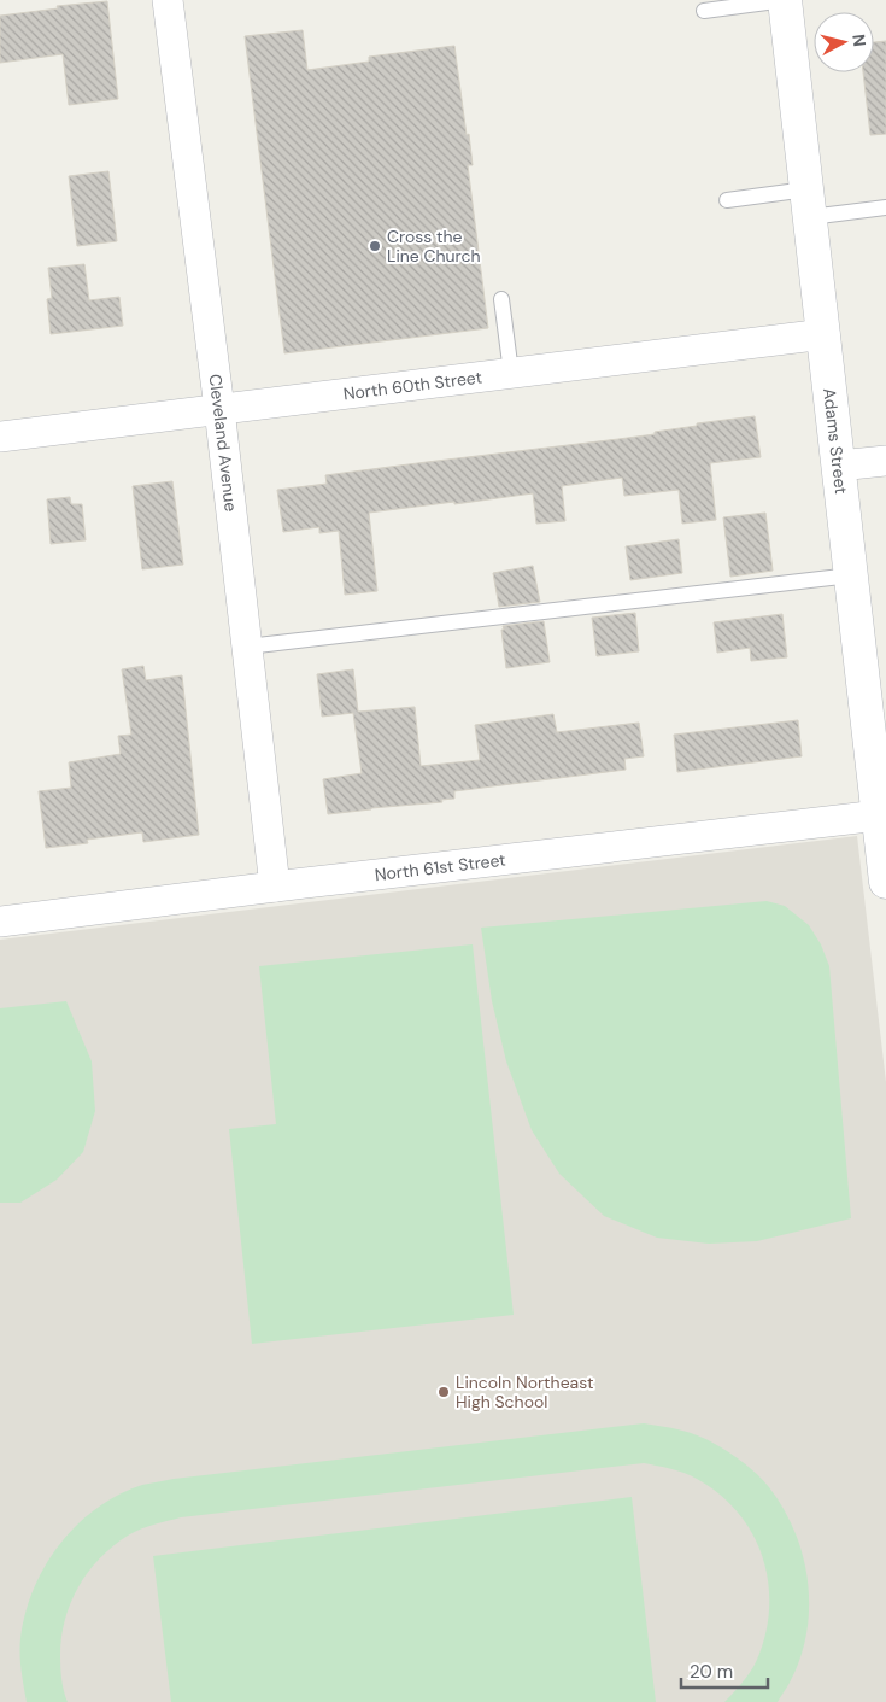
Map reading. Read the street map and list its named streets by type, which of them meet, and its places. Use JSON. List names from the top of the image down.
{
  "streets": {
    "main road": ["Adams Street"],
    "street": ["North 60th Street", "Cleveland Avenue", "North 61st Street"]
  },
  "crossings": [
    ["North 60th Street", "Adams Street"],
    ["North 60th Street", "Cleveland Avenue"],
    ["Adams Street", "North 61st Street"],
    ["Cleveland Avenue", "North 61st Street"]
  ],
  "places": ["Cross the Line Church", "Lincoln Northeast High School"],
  "scale_bar": "20 m",
  "north": "right"
}
